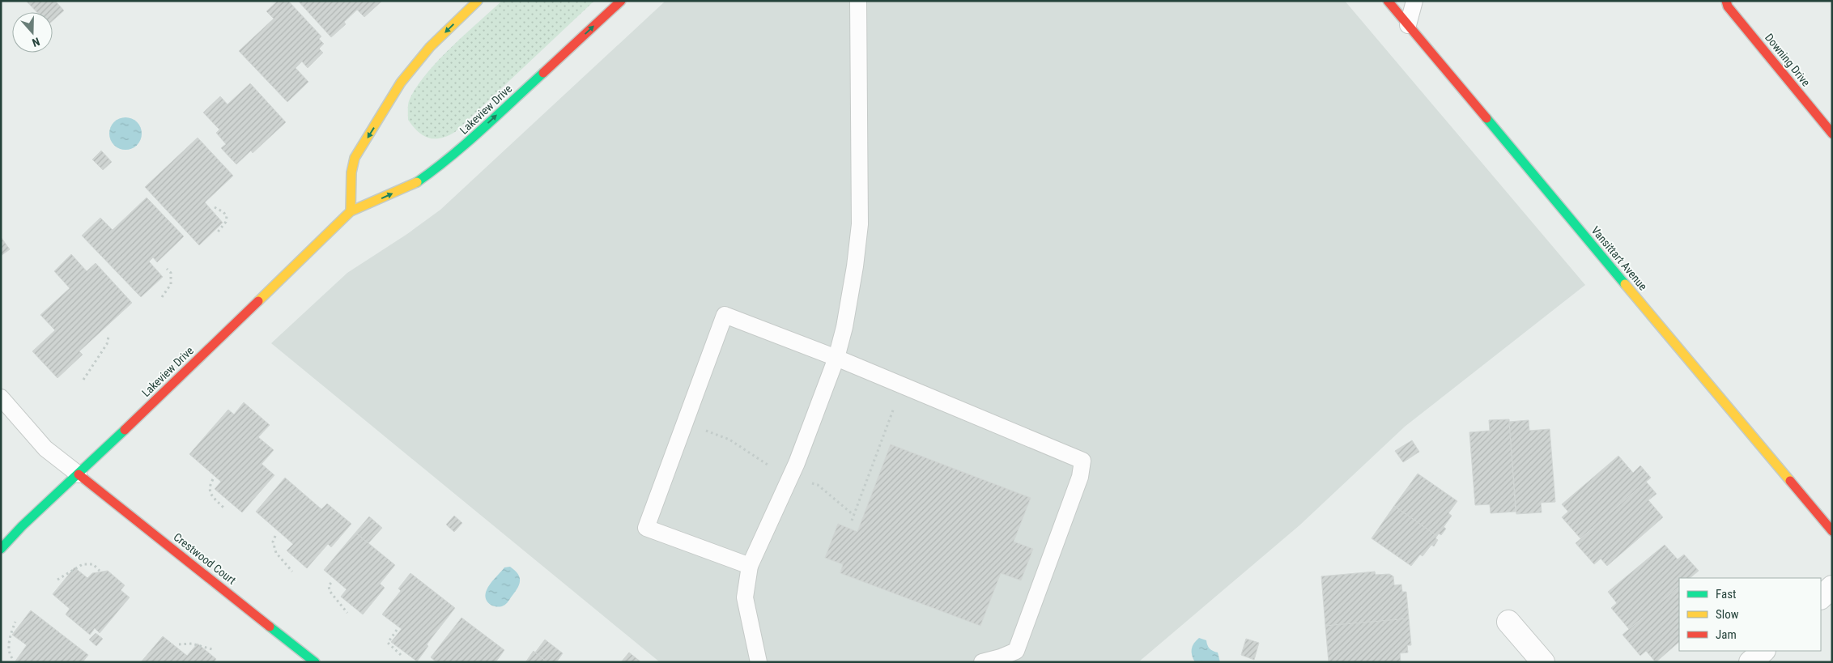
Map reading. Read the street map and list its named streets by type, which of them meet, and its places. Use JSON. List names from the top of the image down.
{
  "streets": {
    "street": [
      "Downing Drive",
      "Lakeview Drive",
      "Vansittart Avenue",
      "Crestwood Court"
    ]
  },
  "crossings": [
    ["Lakeview Drive", "Crestwood Court"]
  ],
  "legend": ["Fast", "Slow", "Jam"],
  "north": "bottom"
}
